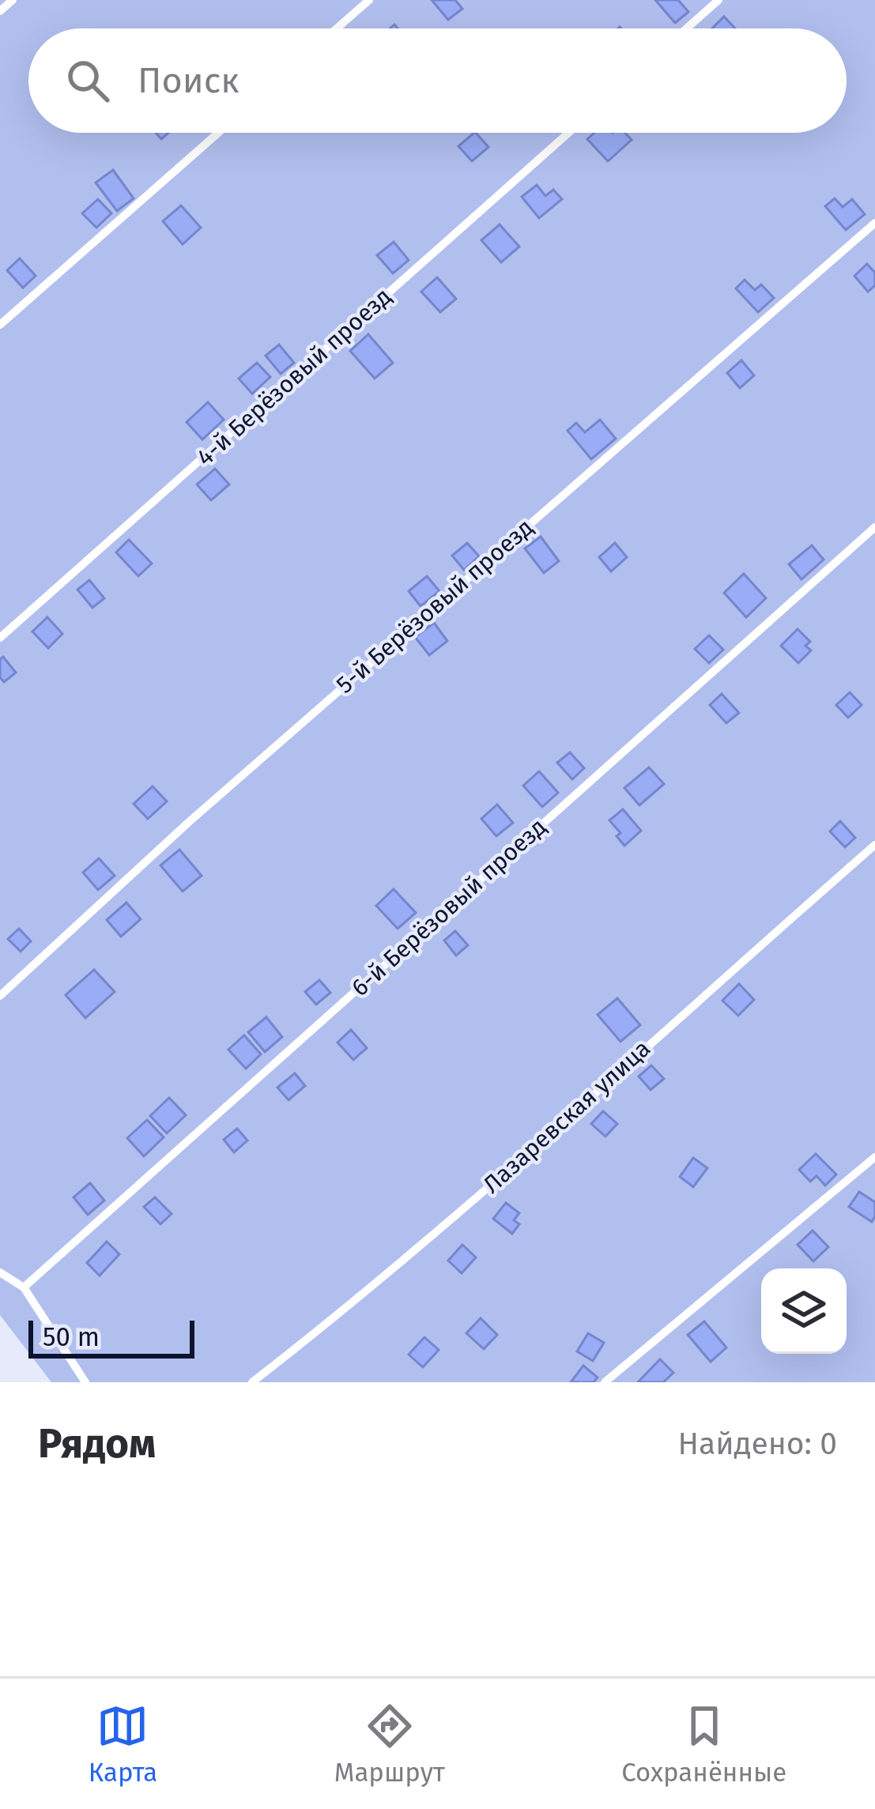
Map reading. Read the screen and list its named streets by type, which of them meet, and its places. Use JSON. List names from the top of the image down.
{
  "streets": {
    "lane": [
      "4-й Берёзовый проезд",
      "5-й Берёзовый проезд",
      "6-й Берёзовый проезд",
      "Лазаревская улица"
    ]
  },
  "scale_bar": "50 m",
  "page": {
    "search": "Поиск",
    "scale": "50 m",
    "heading": ["Рядом", "Найдено: 0"],
    "nav": ["Карта", "Маршрут", "Сохранённые"]
  }
}
